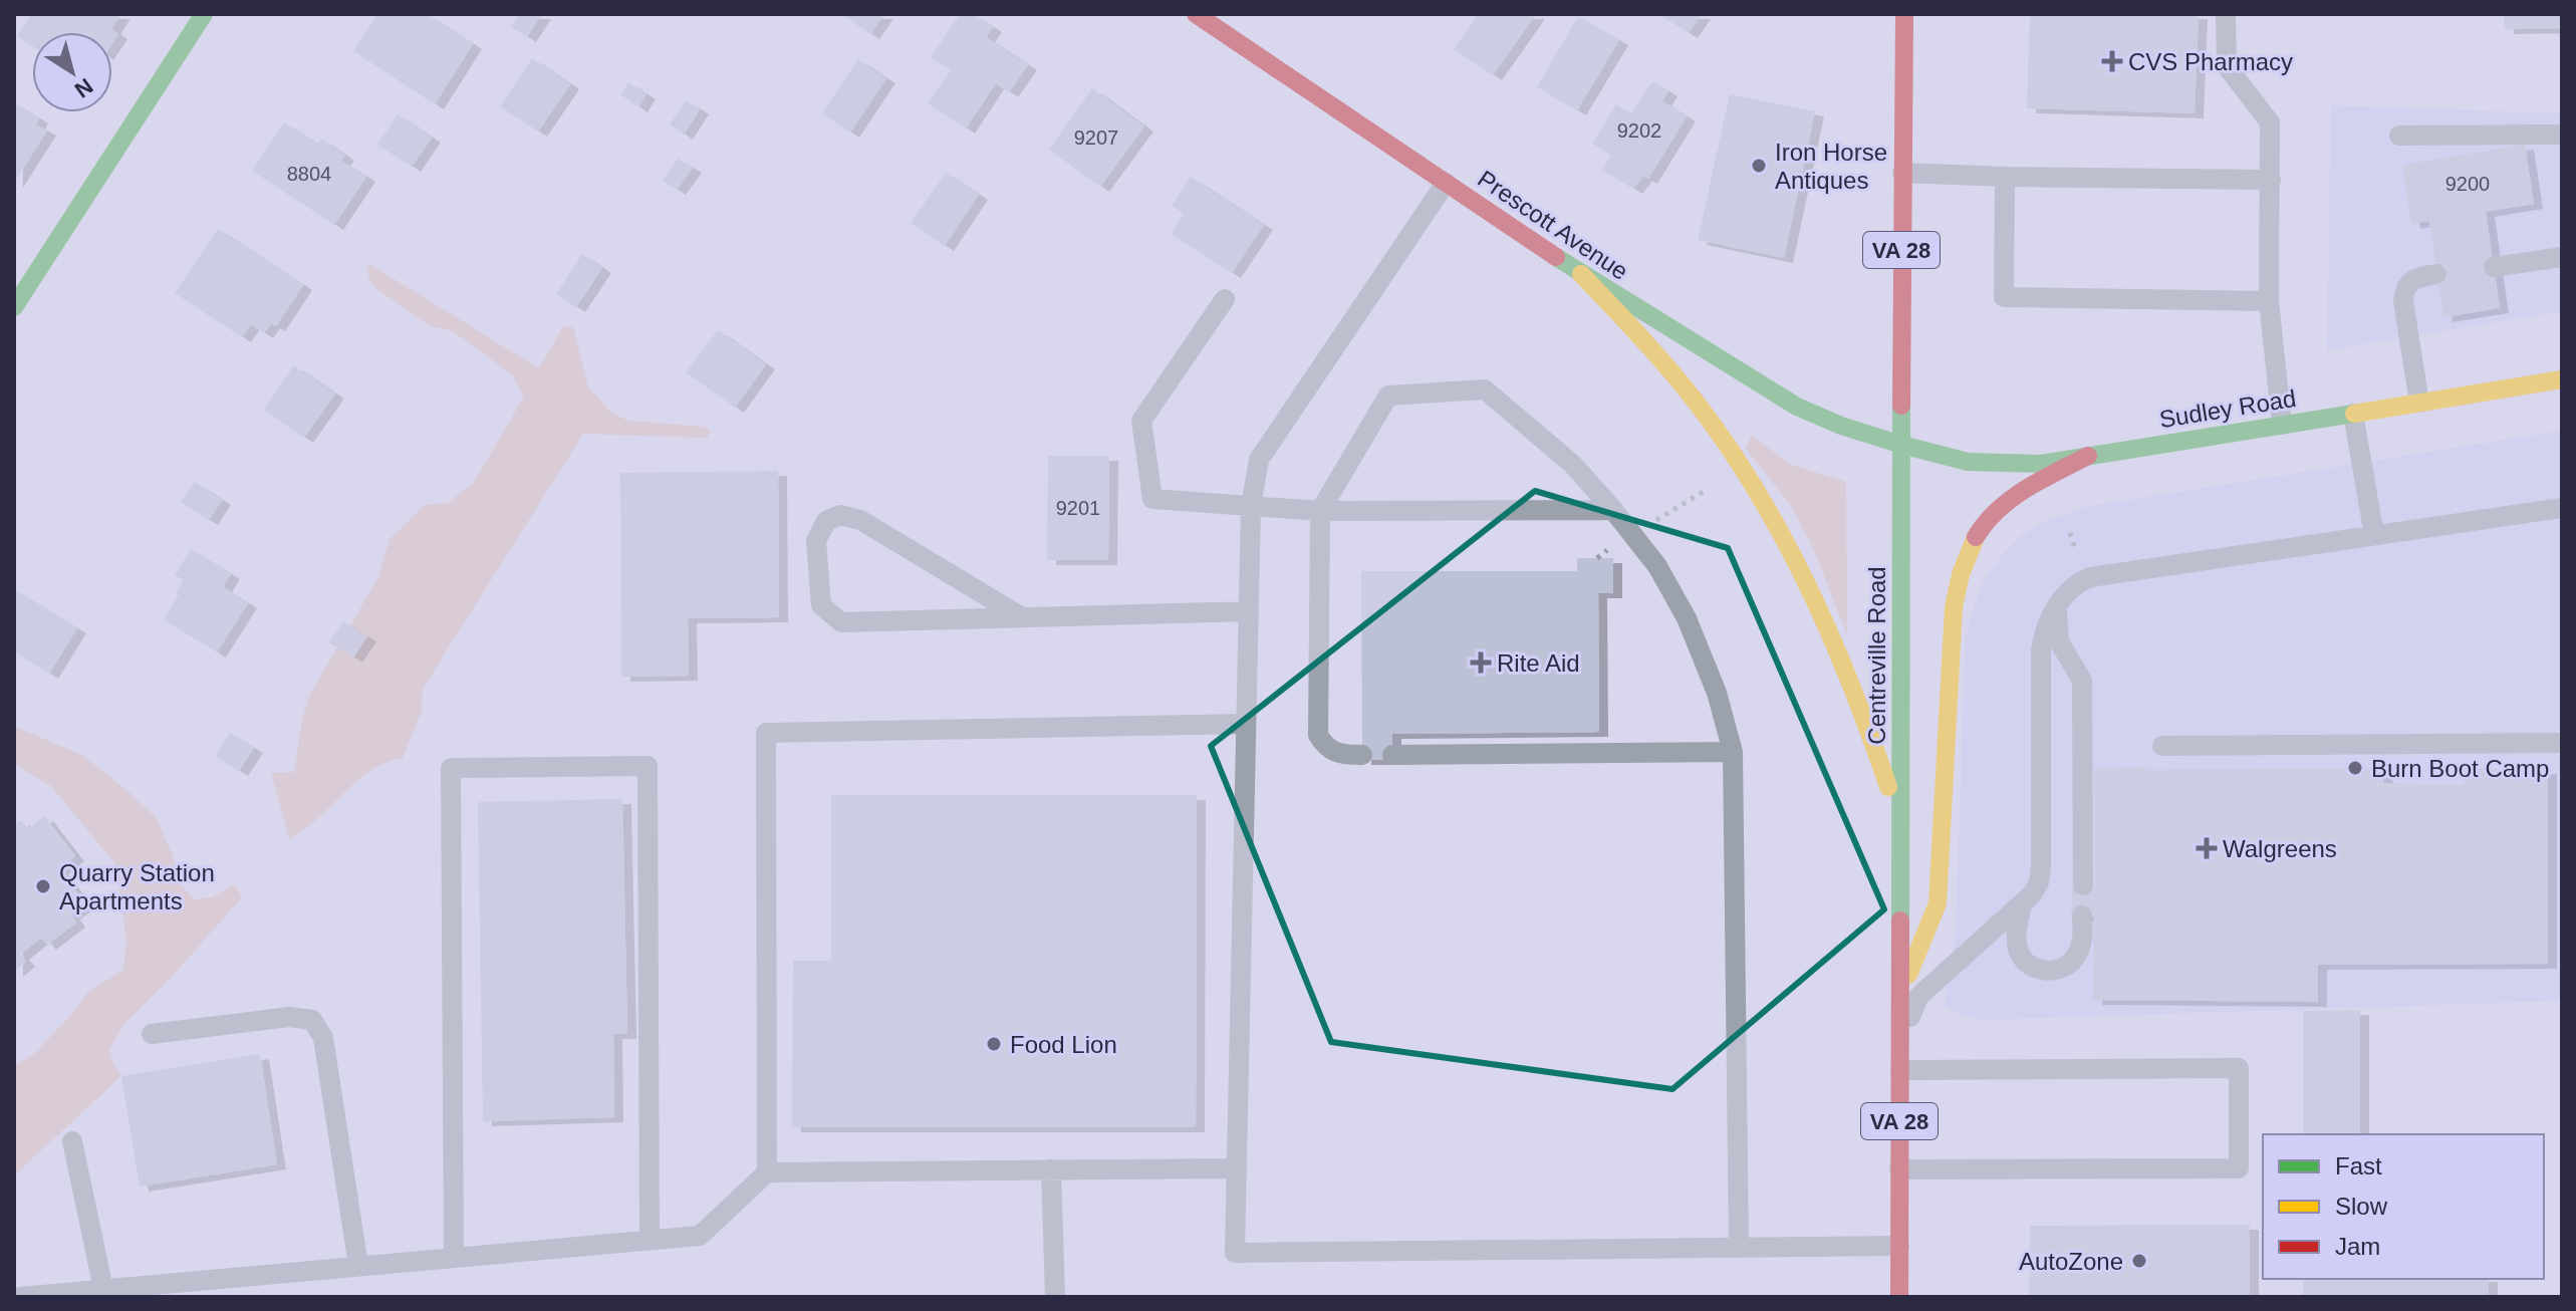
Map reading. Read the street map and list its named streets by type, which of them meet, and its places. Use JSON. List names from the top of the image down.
{
  "streets": {
    "main road": [
      "Prescott Avenue",
      "VA 28",
      "Sudley Road",
      "Centreville Road"
    ]
  },
  "crossings": [
    ["Prescott Avenue", "Sudley Road"],
    ["Prescott Avenue", "Centreville Road"],
    ["Sudley Road", "Centreville Road"]
  ],
  "places": {
    "health": ["CVS Pharmacy", "Rite Aid", "Walgreens"],
    "other": [
      "Iron Horse Antiques",
      "Burn Boot Camp",
      "Quarry Station Apartments",
      "Food Lion",
      "AutoZone"
    ]
  },
  "house_numbers": [
    "9202",
    "9207",
    "8804",
    "9200",
    "9201"
  ],
  "legend": ["Fast", "Slow", "Jam"],
  "north": "bottom right"
}
